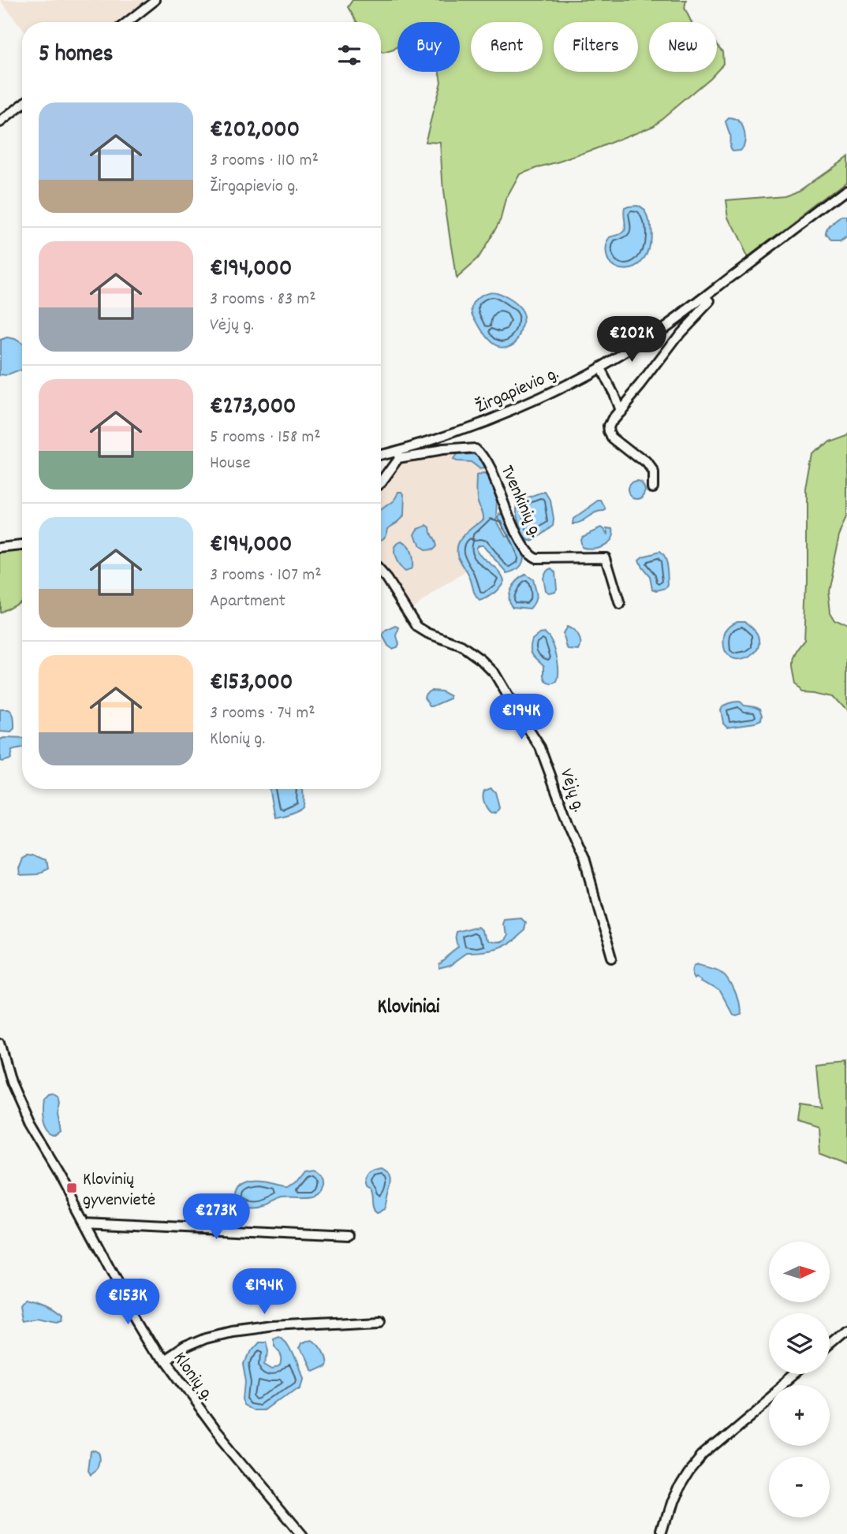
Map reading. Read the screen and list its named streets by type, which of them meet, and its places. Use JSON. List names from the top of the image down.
{
  "streets": {
    "street": [
      "Žirgapievio g.",
      "Tvenkinių g.",
      "Vėjų g.",
      "Klonių g."
    ]
  },
  "crossings": [
    ["Žirgapievio g.", "Tvenkinių g."]
  ],
  "districts": ["Kloviniai"],
  "places": {
    "transit": ["Klovinių gyvenvietė"]
  },
  "north": "right",
  "page": {
    "chip": [
      "Buy",
      "Rent",
      "Filters",
      "New"
    ],
    "heading": "5 homes",
    "list": [
      {
        "name": "€202,000",
        "note": "3 rooms · 110 m² · Žirgapievio g."
      },
      {
        "name": "€194,000",
        "note": "3 rooms · 83 m² · Vėjų g."
      },
      {
        "name": "€273,000",
        "note": "5 rooms · 158 m² · House"
      },
      {
        "name": "€194,000",
        "note": "3 rooms · 107 m² · Apartment"
      },
      {
        "name": "€153,000",
        "note": "3 rooms · 74 m² · Klonių g."
      }
    ],
    "price": [
      "€202K",
      "€194K",
      "€273K",
      "€194K",
      "€153K"
    ],
    "map_buttons": ["+", "−"]
  }
}
